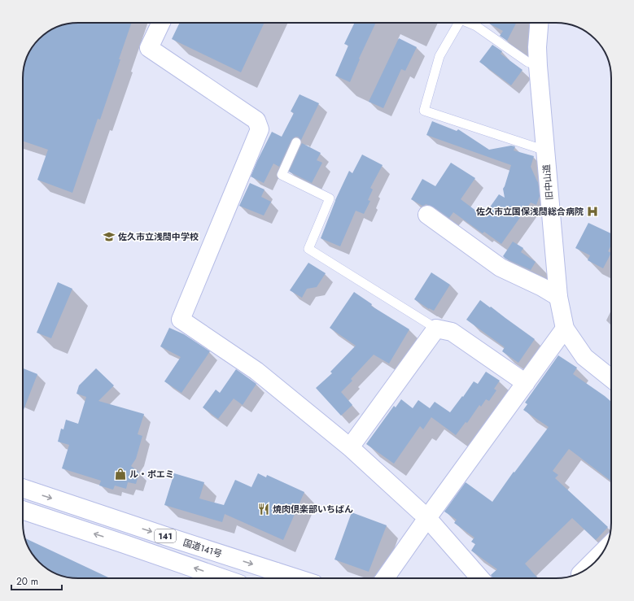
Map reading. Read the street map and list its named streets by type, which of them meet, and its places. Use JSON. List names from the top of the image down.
{
  "streets": {
    "main road": ["旧中山道", "141", "国道141号"]
  },
  "places": {
    "hospital": ["佐久市立国保浅間総合病院"],
    "school or university": ["佐久市立浅間中学校"],
    "shop": ["ル・ポエミ"],
    "restaurant": ["焼肉倶楽部いちばん"]
  },
  "scale_bar": "20 m"
}
